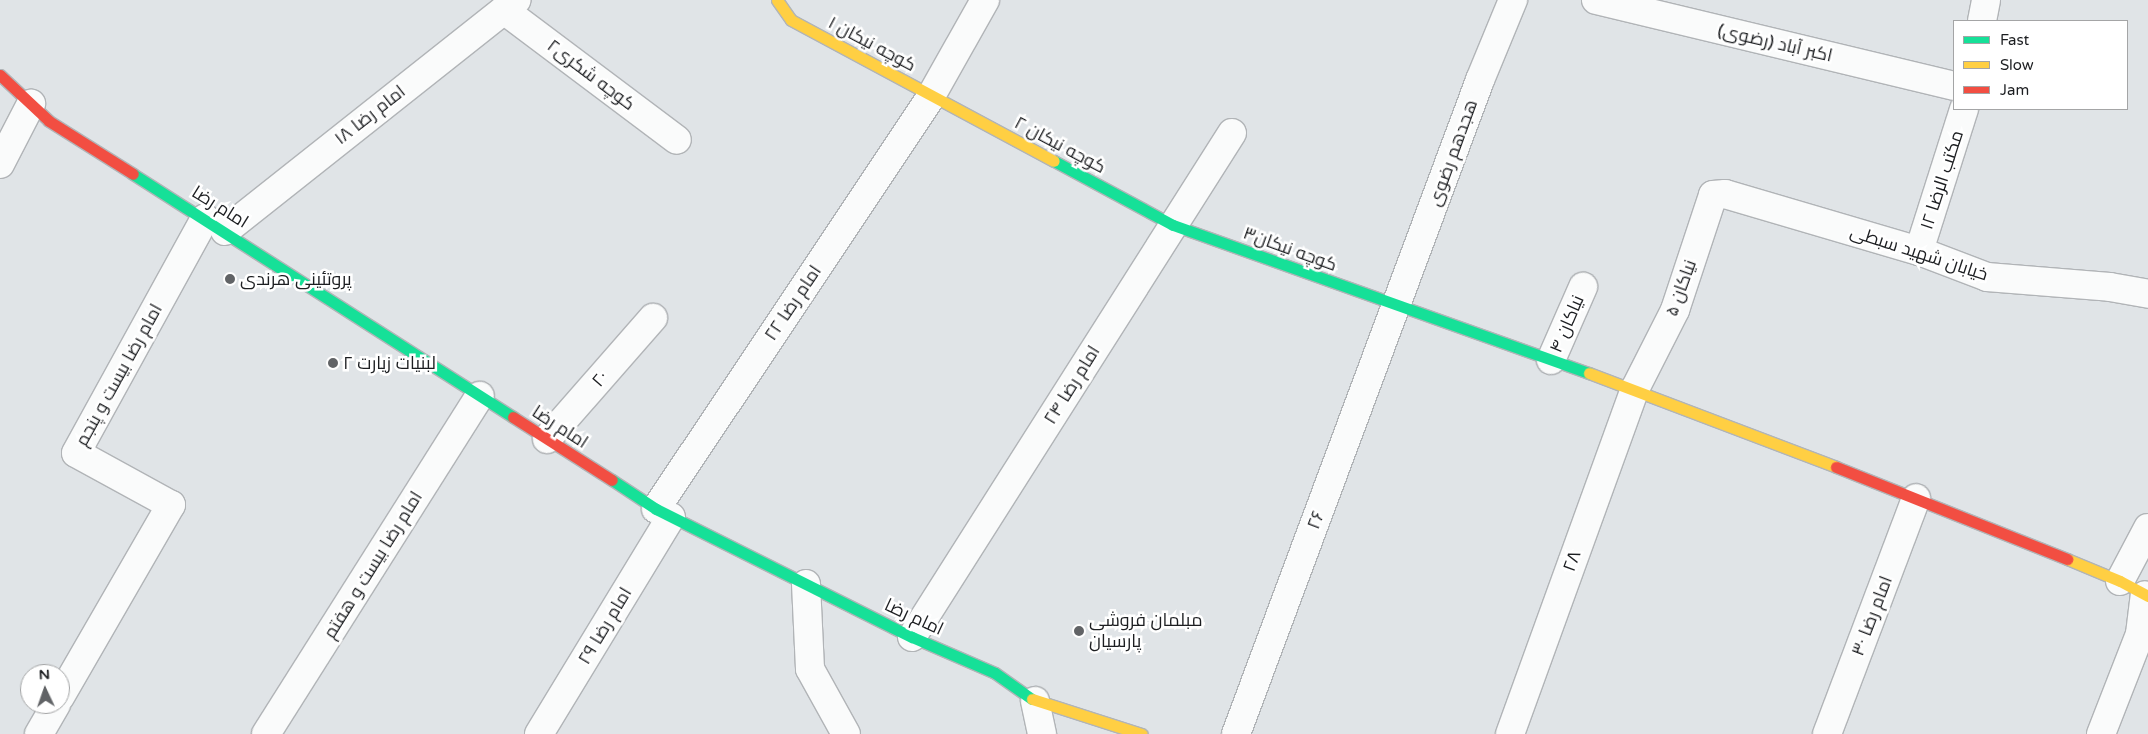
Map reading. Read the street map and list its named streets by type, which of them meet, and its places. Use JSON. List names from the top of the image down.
{
  "streets": {
    "street": [
      "اکبر آباد (رضوی)",
      "کوچه نیکان ۱",
      "کوچه شکری۲",
      "امام رضا ۱۸",
      "کوچه نیکان ۲",
      "هجدهم رضوی",
      "۱۲ مکتب الرضا",
      "امام رضا",
      "کوچه نیکان۳",
      "خیابان شهید سبطی",
      "۵ نیاکان",
      "امام رضا ۲۲",
      "۴ نیاکان",
      "امام رضا بیست و پنجم",
      "۲۰",
      "امام رضا ۲۴",
      "۲۶",
      "۲۸",
      "امام رضا بیست و هفتم",
      "امام رضا ۳۰",
      "امام رضا ۲۹"
    ]
  },
  "crossings": [
    ["کوچه نیکان ۱", "کوچه نیکان ۲"],
    ["کوچه نیکان ۱", "امام رضا ۲۲"],
    ["کوچه شکری۲", "امام رضا ۱۸"],
    ["امام رضا ۱۸", "امام رضا"],
    ["امام رضا ۱۸", "امام رضا بیست و پنجم"],
    ["کوچه نیکان ۲", "کوچه نیکان۳"],
    ["کوچه نیکان ۲", "امام رضا ۲۲"],
    ["کوچه نیکان ۲", "امام رضا ۲۴"],
    ["هجدهم رضوی", "کوچه نیکان۳"],
    ["هجدهم رضوی", "۲۶"],
    ["۱۲ مکتب الرضا", "خیابان شهید سبطی"],
    ["امام رضا", "امام رضا ۲۲"],
    ["امام رضا", "امام رضا بیست و پنجم"],
    ["امام رضا", "۲۰"],
    ["امام رضا", "امام رضا ۲۴"],
    ["امام رضا", "امام رضا بیست و هفتم"],
    ["امام رضا", "امام رضا ۲۹"],
    ["کوچه نیکان۳", "۵ نیاکان"],
    ["کوچه نیکان۳", "۴ نیاکان"],
    ["کوچه نیکان۳", "امام رضا ۲۴"],
    ["کوچه نیکان۳", "۲۶"],
    ["کوچه نیکان۳", "۲۸"],
    ["کوچه نیکان۳", "امام رضا ۳۰"],
    ["خیابان شهید سبطی", "۵ نیاکان"],
    ["۵ نیاکان", "۲۸"],
    ["امام رضا ۲۲", "امام رضا ۲۹"]
  ],
  "places": ["پروتئینی هرندی", "لبنیات زیارت ۲", "مبلمان فروشی پارسیان"],
  "legend": ["Fast", "Slow", "Jam"],
  "north": "top"
}
